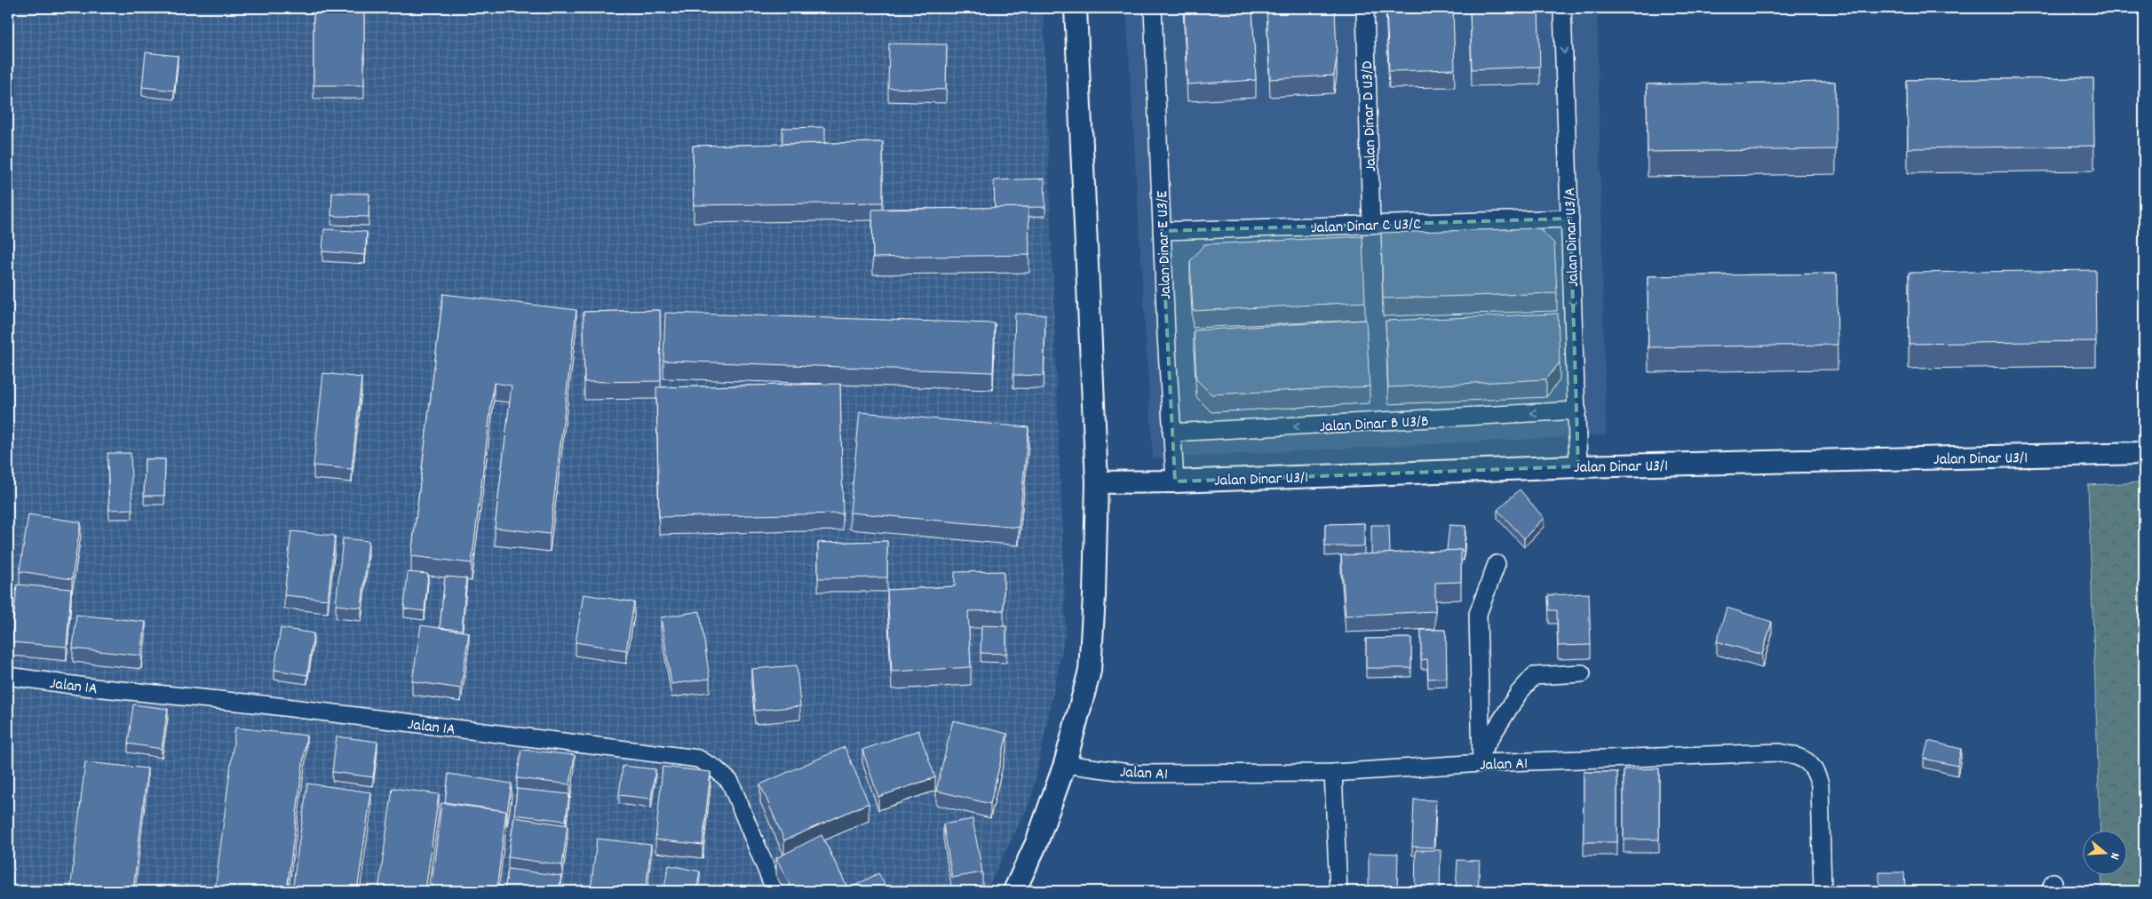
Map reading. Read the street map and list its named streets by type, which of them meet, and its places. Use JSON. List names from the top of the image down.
{
  "streets": {
    "street": [
      "Jalan Dinar D U3/D",
      "Jalan Dinar C U3/C",
      "Jalan Dinar U3/A",
      "Jalan Dinar E U3/E",
      "Jalan Dinar B U3/B",
      "Jalan Dinar U3/1",
      "Jalan 1A",
      "Jalan A1"
    ]
  },
  "crossings": [
    ["Jalan Dinar D U3/D", "Jalan Dinar C U3/C"],
    ["Jalan Dinar C U3/C", "Jalan Dinar U3/A"],
    ["Jalan Dinar C U3/C", "Jalan Dinar E U3/E"],
    ["Jalan Dinar U3/A", "Jalan Dinar B U3/B"],
    ["Jalan Dinar U3/A", "Jalan Dinar U3/1"],
    ["Jalan Dinar E U3/E", "Jalan Dinar B U3/B"],
    ["Jalan Dinar E U3/E", "Jalan Dinar U3/1"]
  ],
  "one_way": ["Jalan Dinar U3/A", "Jalan Dinar B U3/B"],
  "north": "right"
}
